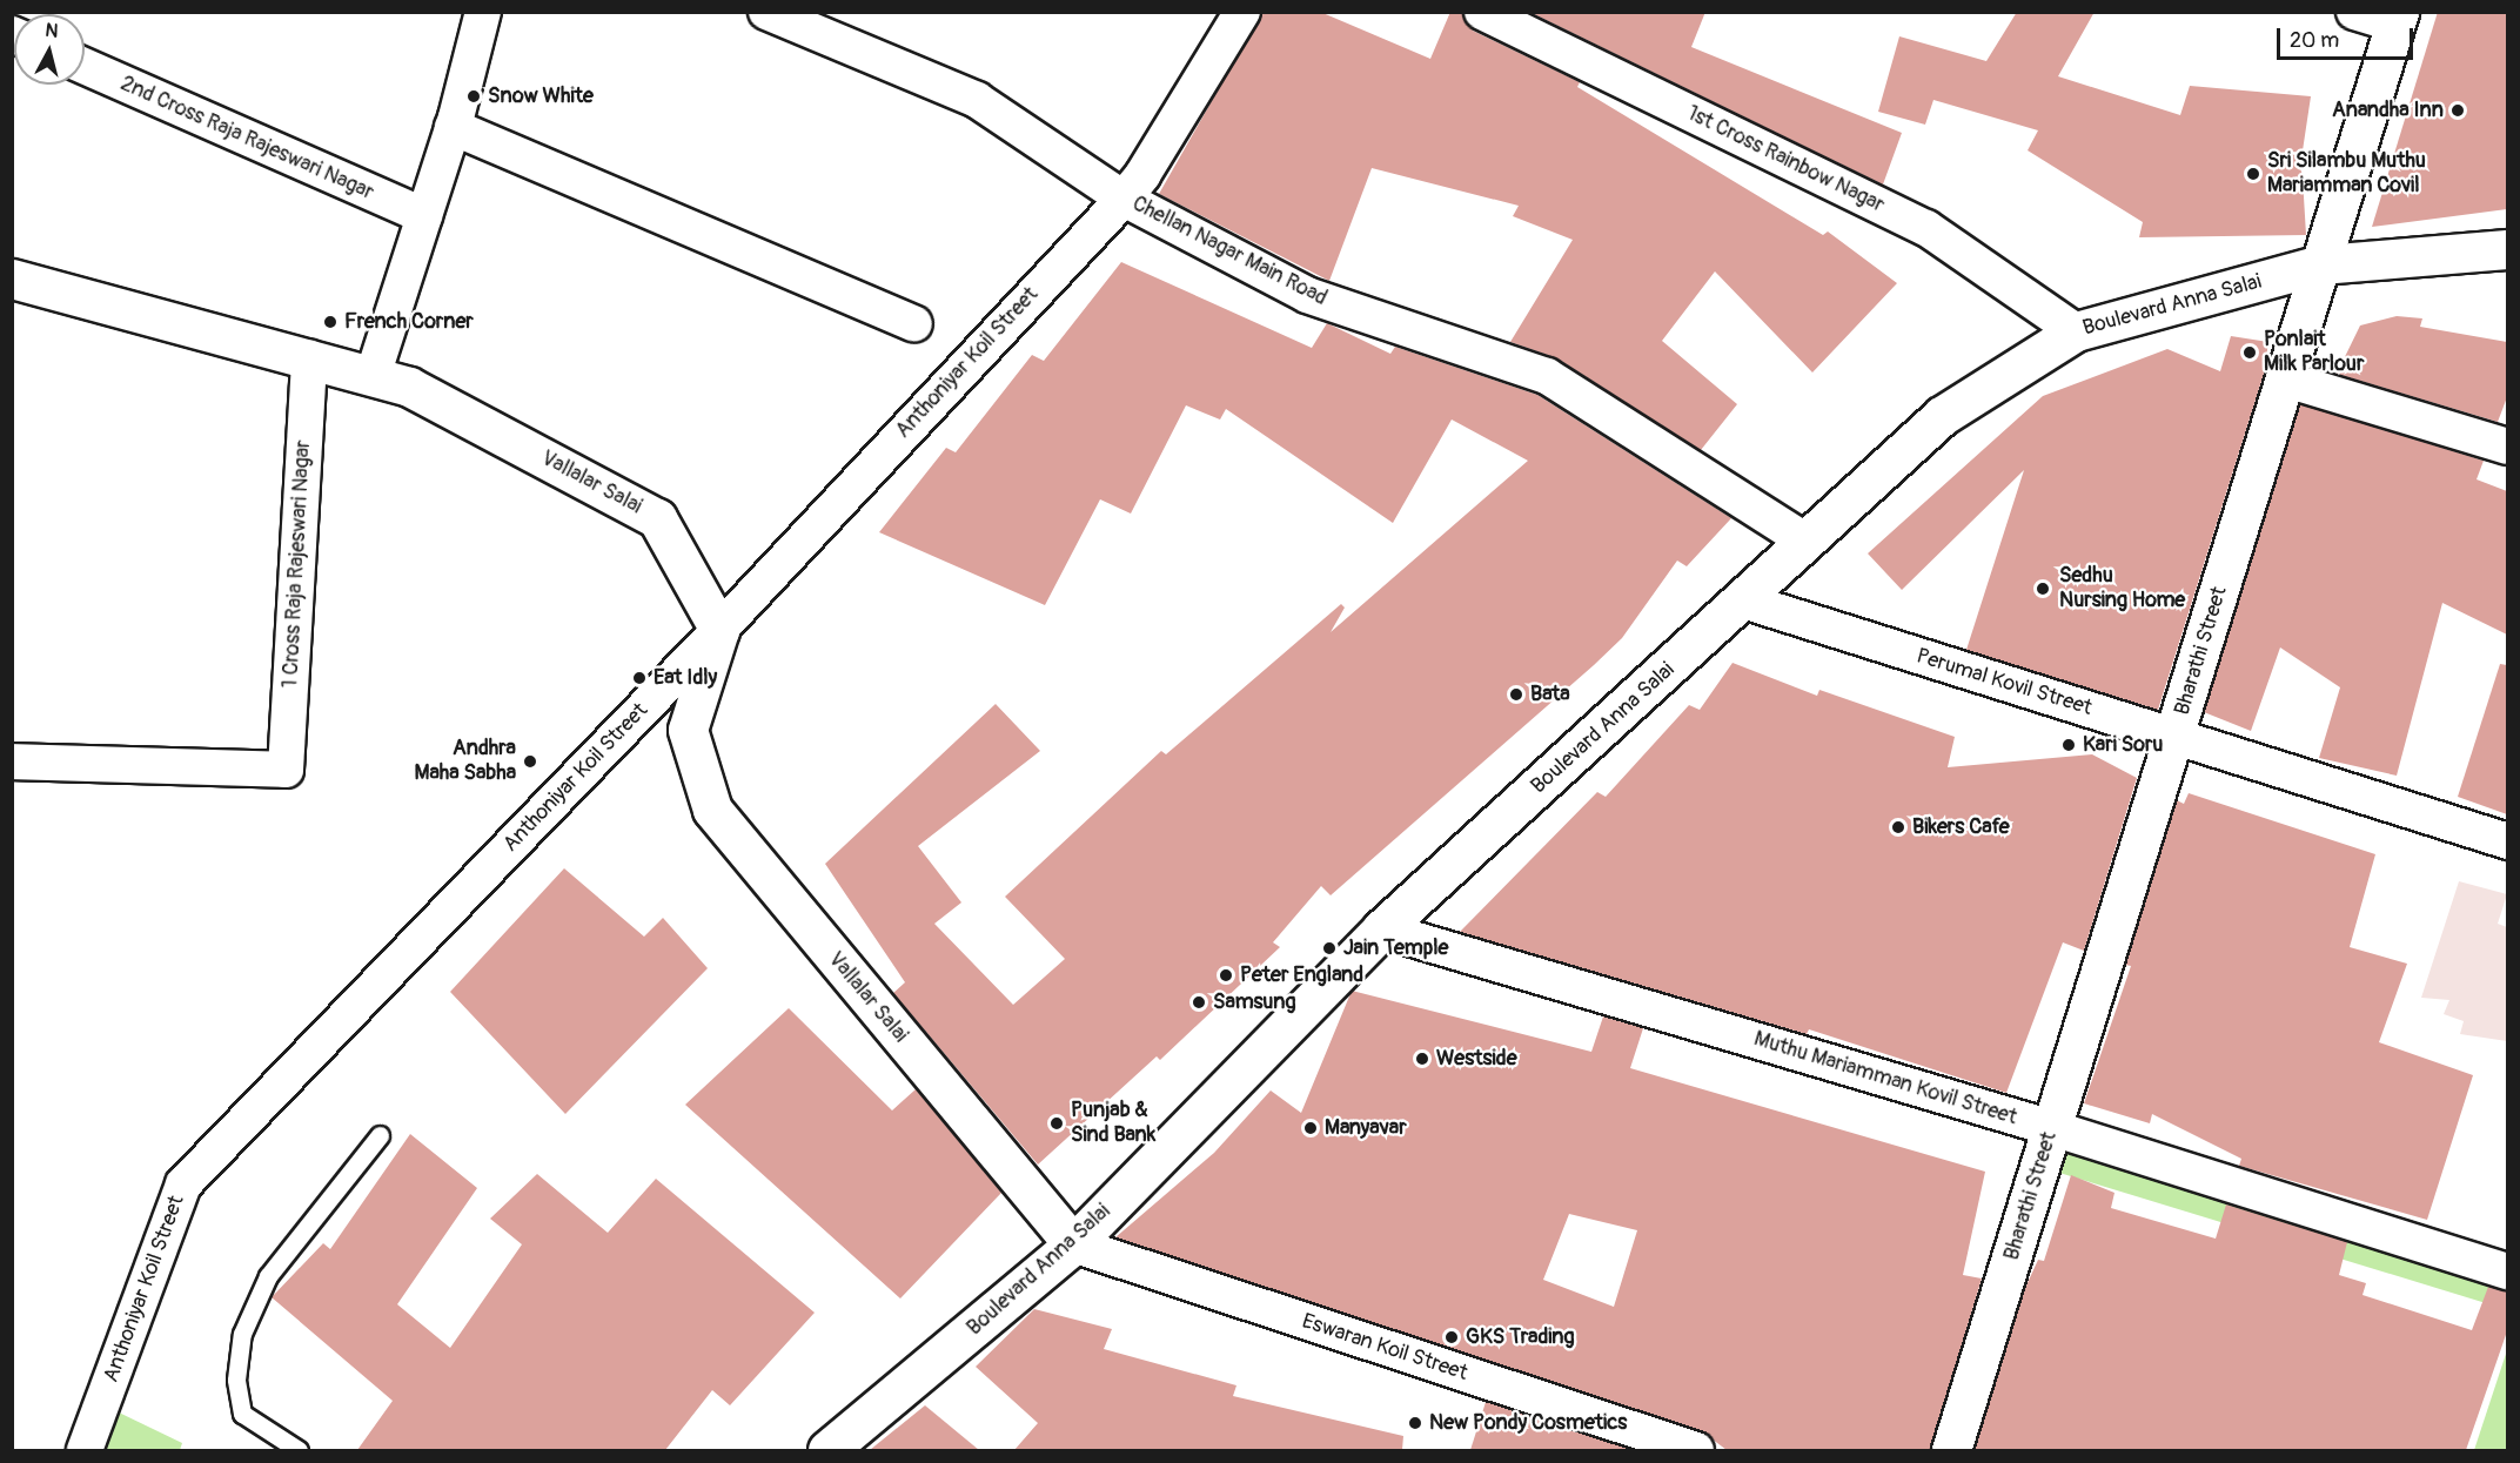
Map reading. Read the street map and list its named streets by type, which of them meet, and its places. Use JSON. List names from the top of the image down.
{
  "streets": {
    "street": [
      "2nd Cross Raja Rajeswari Nagar",
      "1st Cross Rainbow Nagar",
      "Chellan Nagar Main Road",
      "Boulevard Anna Salai",
      "Anthoniyar Koil Street",
      "Vallalar Salai",
      "1 Cross Raja Rajeswari Nagar",
      "Bharathi Street",
      "Perumal Kovil Street",
      "Muthu Mariamman Kovil Street",
      "Eswaran Koil Street"
    ]
  },
  "crossings": [
    ["1st Cross Rainbow Nagar", "Boulevard Anna Salai"],
    ["Chellan Nagar Main Road", "Boulevard Anna Salai"],
    ["Chellan Nagar Main Road", "Anthoniyar Koil Street"],
    ["Boulevard Anna Salai", "Vallalar Salai"],
    ["Boulevard Anna Salai", "Bharathi Street"],
    ["Boulevard Anna Salai", "Perumal Kovil Street"],
    ["Boulevard Anna Salai", "Muthu Mariamman Kovil Street"],
    ["Boulevard Anna Salai", "Eswaran Koil Street"],
    ["Anthoniyar Koil Street", "Vallalar Salai"],
    ["Vallalar Salai", "1 Cross Raja Rajeswari Nagar"],
    ["Vallalar Salai", "Eswaran Koil Street"],
    ["Bharathi Street", "Perumal Kovil Street"],
    ["Bharathi Street", "Muthu Mariamman Kovil Street"]
  ],
  "places": [
    "Snow White",
    "Anandha Inn",
    "Sri Silambu Muthu Mariamman Covil",
    "French Corner",
    "Ponlait Milk Parlour",
    "Sedhu Nursing Home",
    "Eat Idly",
    "Bata",
    "Kari Soru",
    "Andhra Maha Sabha",
    "Bikers Cafe",
    "Jain Temple",
    "Peter England",
    "Samsung",
    "Westside",
    "Punjab & Sind Bank",
    "Manyavar",
    "GKS Trading",
    "New Pondy Cosmetics"
  ],
  "scale_bar": "20 m",
  "north": "top"
}
